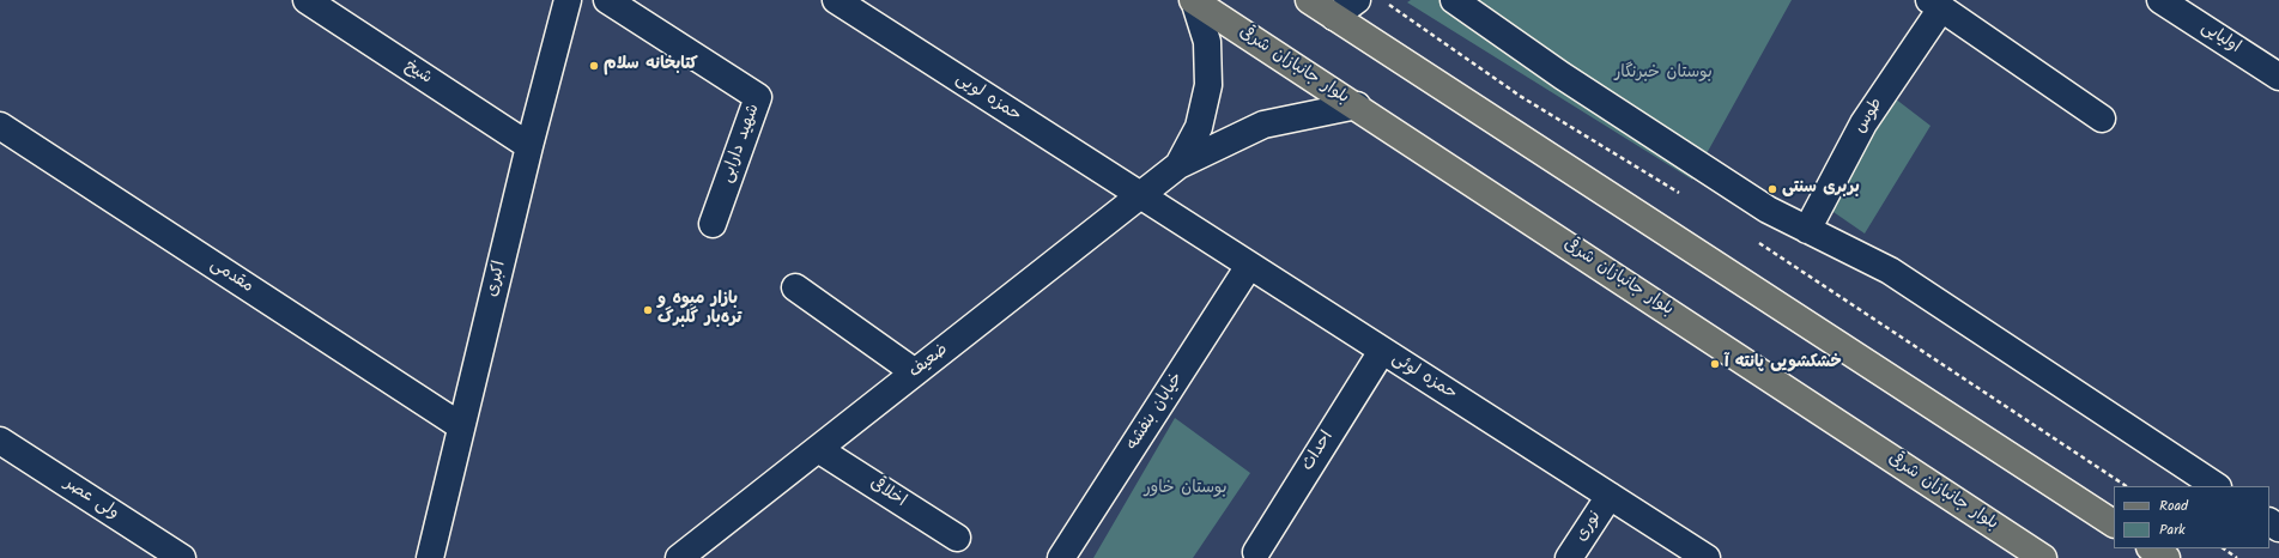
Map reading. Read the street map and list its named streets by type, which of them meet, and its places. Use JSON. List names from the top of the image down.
{
  "streets": {
    "main road": ["بلوار جانبازان شرقی"],
    "street": [
      "اولیایی",
      "شیخ",
      "حمزه لویی",
      "طوس",
      "شهید دارابی",
      "مقدمی",
      "اکبری",
      "ضعیف",
      "حمزه لوئی",
      "خیابان بنفشه",
      "احداث",
      "اخلاقی",
      "ولی عصر",
      "نوری"
    ]
  },
  "crossings": [
    ["شیخ", "اکبری"],
    ["حمزه لویی", "ضعیف"],
    ["حمزه لویی", "حمزه لوئی"],
    ["مقدمی", "اکبری"],
    ["ضعیف", "حمزه لوئی"],
    ["ضعیف", "اخلاقی"],
    ["حمزه لوئی", "خیابان بنفشه"],
    ["حمزه لوئی", "احداث"],
    ["حمزه لوئی", "نوری"]
  ],
  "parks": ["بوستان خبرنگار", "بوستان خاور"],
  "places": [
    "کتابخانه سلام",
    "بربری سنتی",
    "بازار میوه و تره‌بار گلبرگ",
    "خشکشویی پانته آ"
  ],
  "legend": ["Road", "Park"]
}
